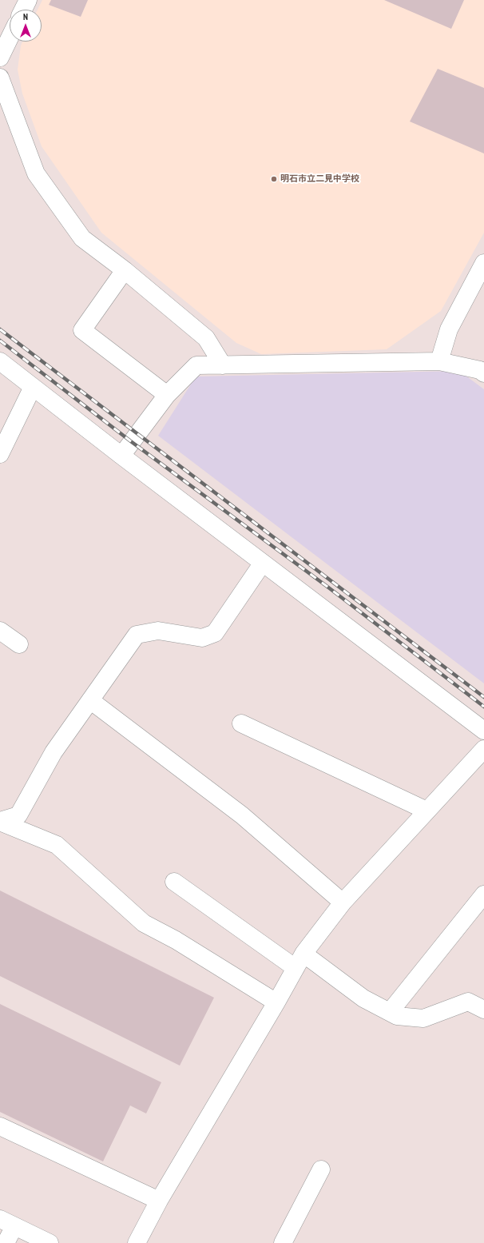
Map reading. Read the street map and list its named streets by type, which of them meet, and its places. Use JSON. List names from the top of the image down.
{
  "places": ["明石市立二見中学校"],
  "north": "top"
}
